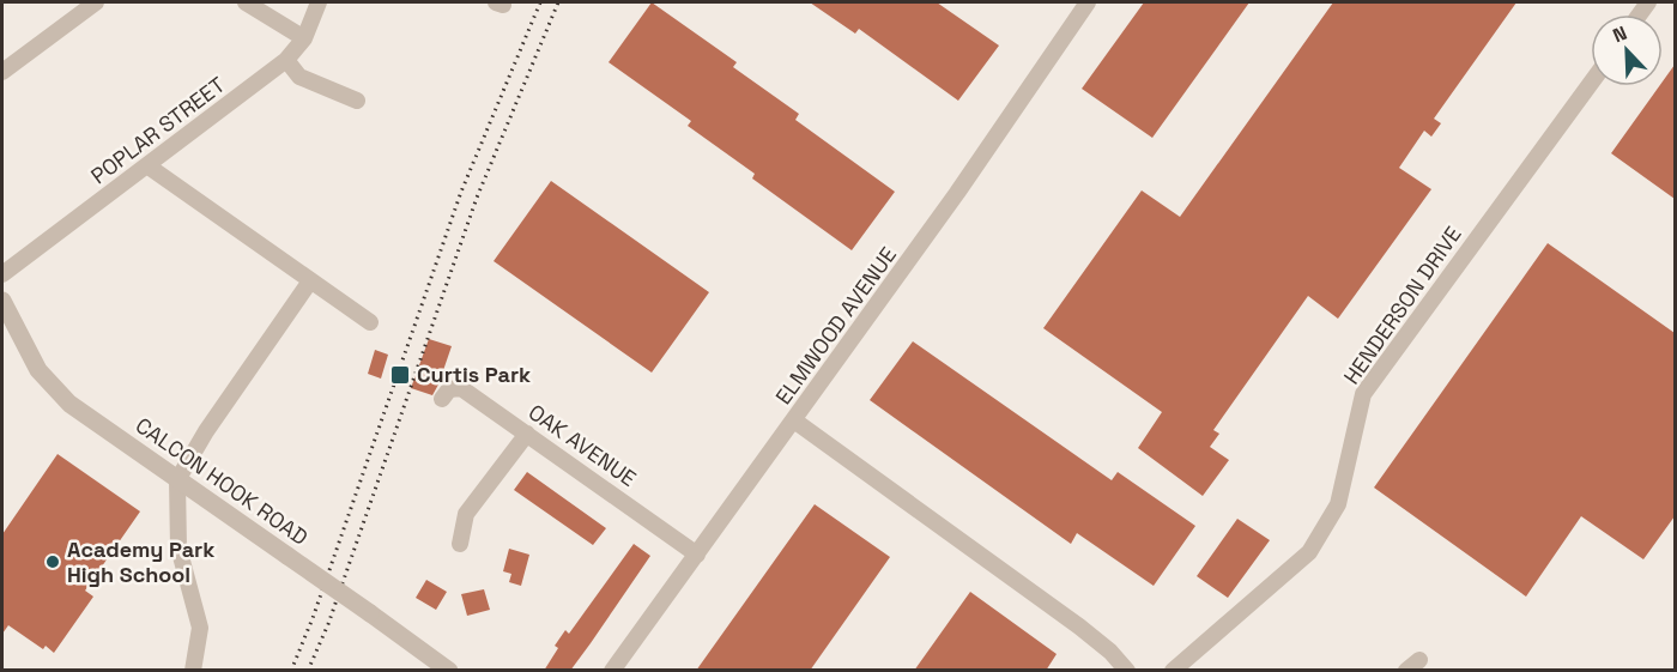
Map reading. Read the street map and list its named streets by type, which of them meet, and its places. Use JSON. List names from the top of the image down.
{
  "streets": {
    "street": [
      "POPLAR STREET",
      "HENDERSON DRIVE",
      "ELMWOOD AVENUE",
      "OAK AVENUE",
      "CALCON HOOK ROAD"
    ]
  },
  "crossings": [
    ["ELMWOOD AVENUE", "OAK AVENUE"]
  ],
  "places": {
    "transit": ["Curtis Park"],
    "other": ["Academy Park High School"]
  },
  "north": "top left"
}
